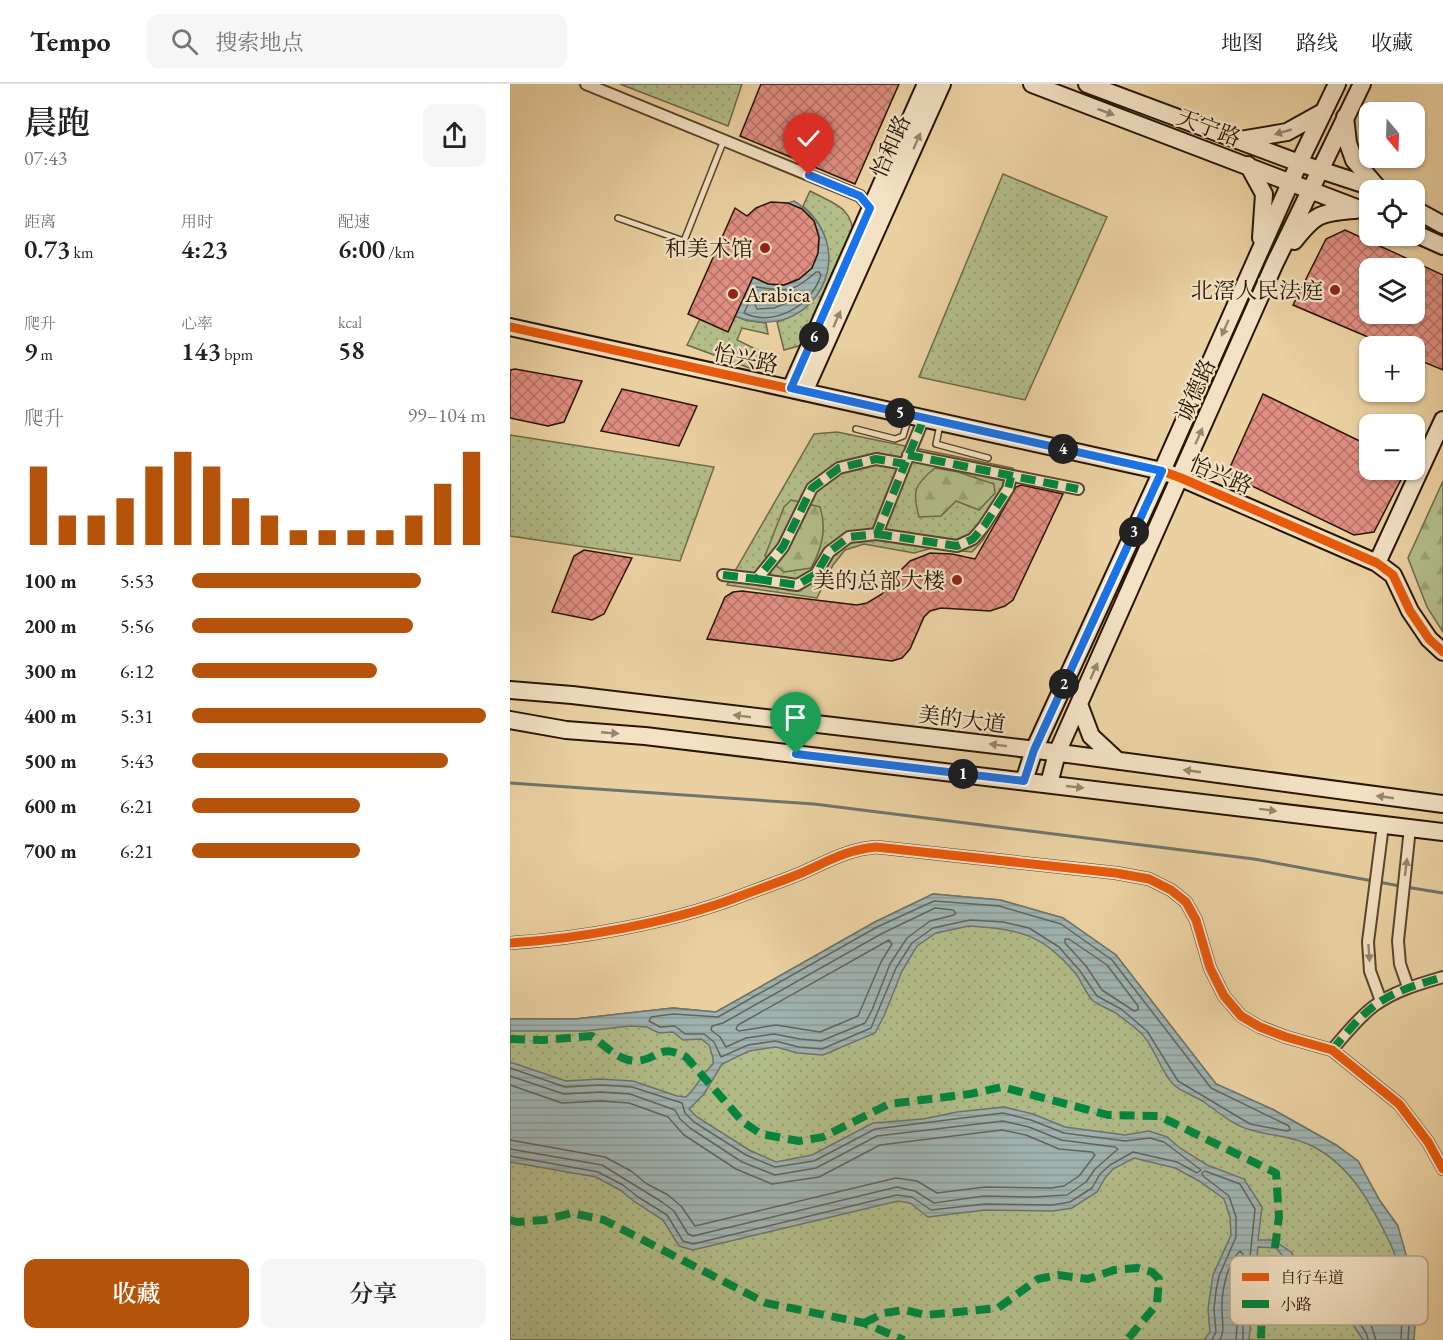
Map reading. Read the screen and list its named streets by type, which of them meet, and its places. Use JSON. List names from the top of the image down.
{
  "streets": {
    "main road": [
      "天宁路",
      "怡和路",
      "怡兴路",
      "诚德路",
      "美的大道"
    ]
  },
  "crossings": [
    ["天宁路", "诚德路"],
    ["怡和路", "怡兴路"],
    ["怡兴路", "诚德路"],
    ["诚德路", "美的大道"]
  ],
  "places": [
    "和美术馆",
    "北滘人民法庭",
    "Arabica",
    "美的总部大楼"
  ],
  "legend": ["自行车道", "小路"],
  "north": "bottom",
  "page": {
    "header": "Tempo",
    "search": "搜索地点",
    "nav": ["地图", "路线", "收藏"],
    "heading": ["晨跑", "07:43"],
    "map_buttons": ["+", "−"],
    "stats": [
      ["距离", "0.73 km"],
      ["用时", "4:23"],
      ["配速", "6:00 /km"],
      ["爬升", "9 m"],
      ["心率", "143 bpm"],
      ["kcal", "58"]
    ],
    "pins": [
      "6",
      "5",
      "4",
      "3",
      "2",
      "1"
    ],
    "chart": ["爬升", "99–104 m"],
    "list": [
      {
        "name": "100 m",
        "note": "5:53"
      },
      {
        "name": "200 m",
        "note": "5:56"
      },
      {
        "name": "300 m",
        "note": "6:12"
      },
      {
        "name": "400 m",
        "note": "5:31"
      },
      {
        "name": "500 m",
        "note": "5:43"
      },
      {
        "name": "600 m",
        "note": "6:21"
      },
      {
        "name": "700 m",
        "note": "6:21"
      }
    ],
    "buttons": ["收藏", "分享"]
  }
}
